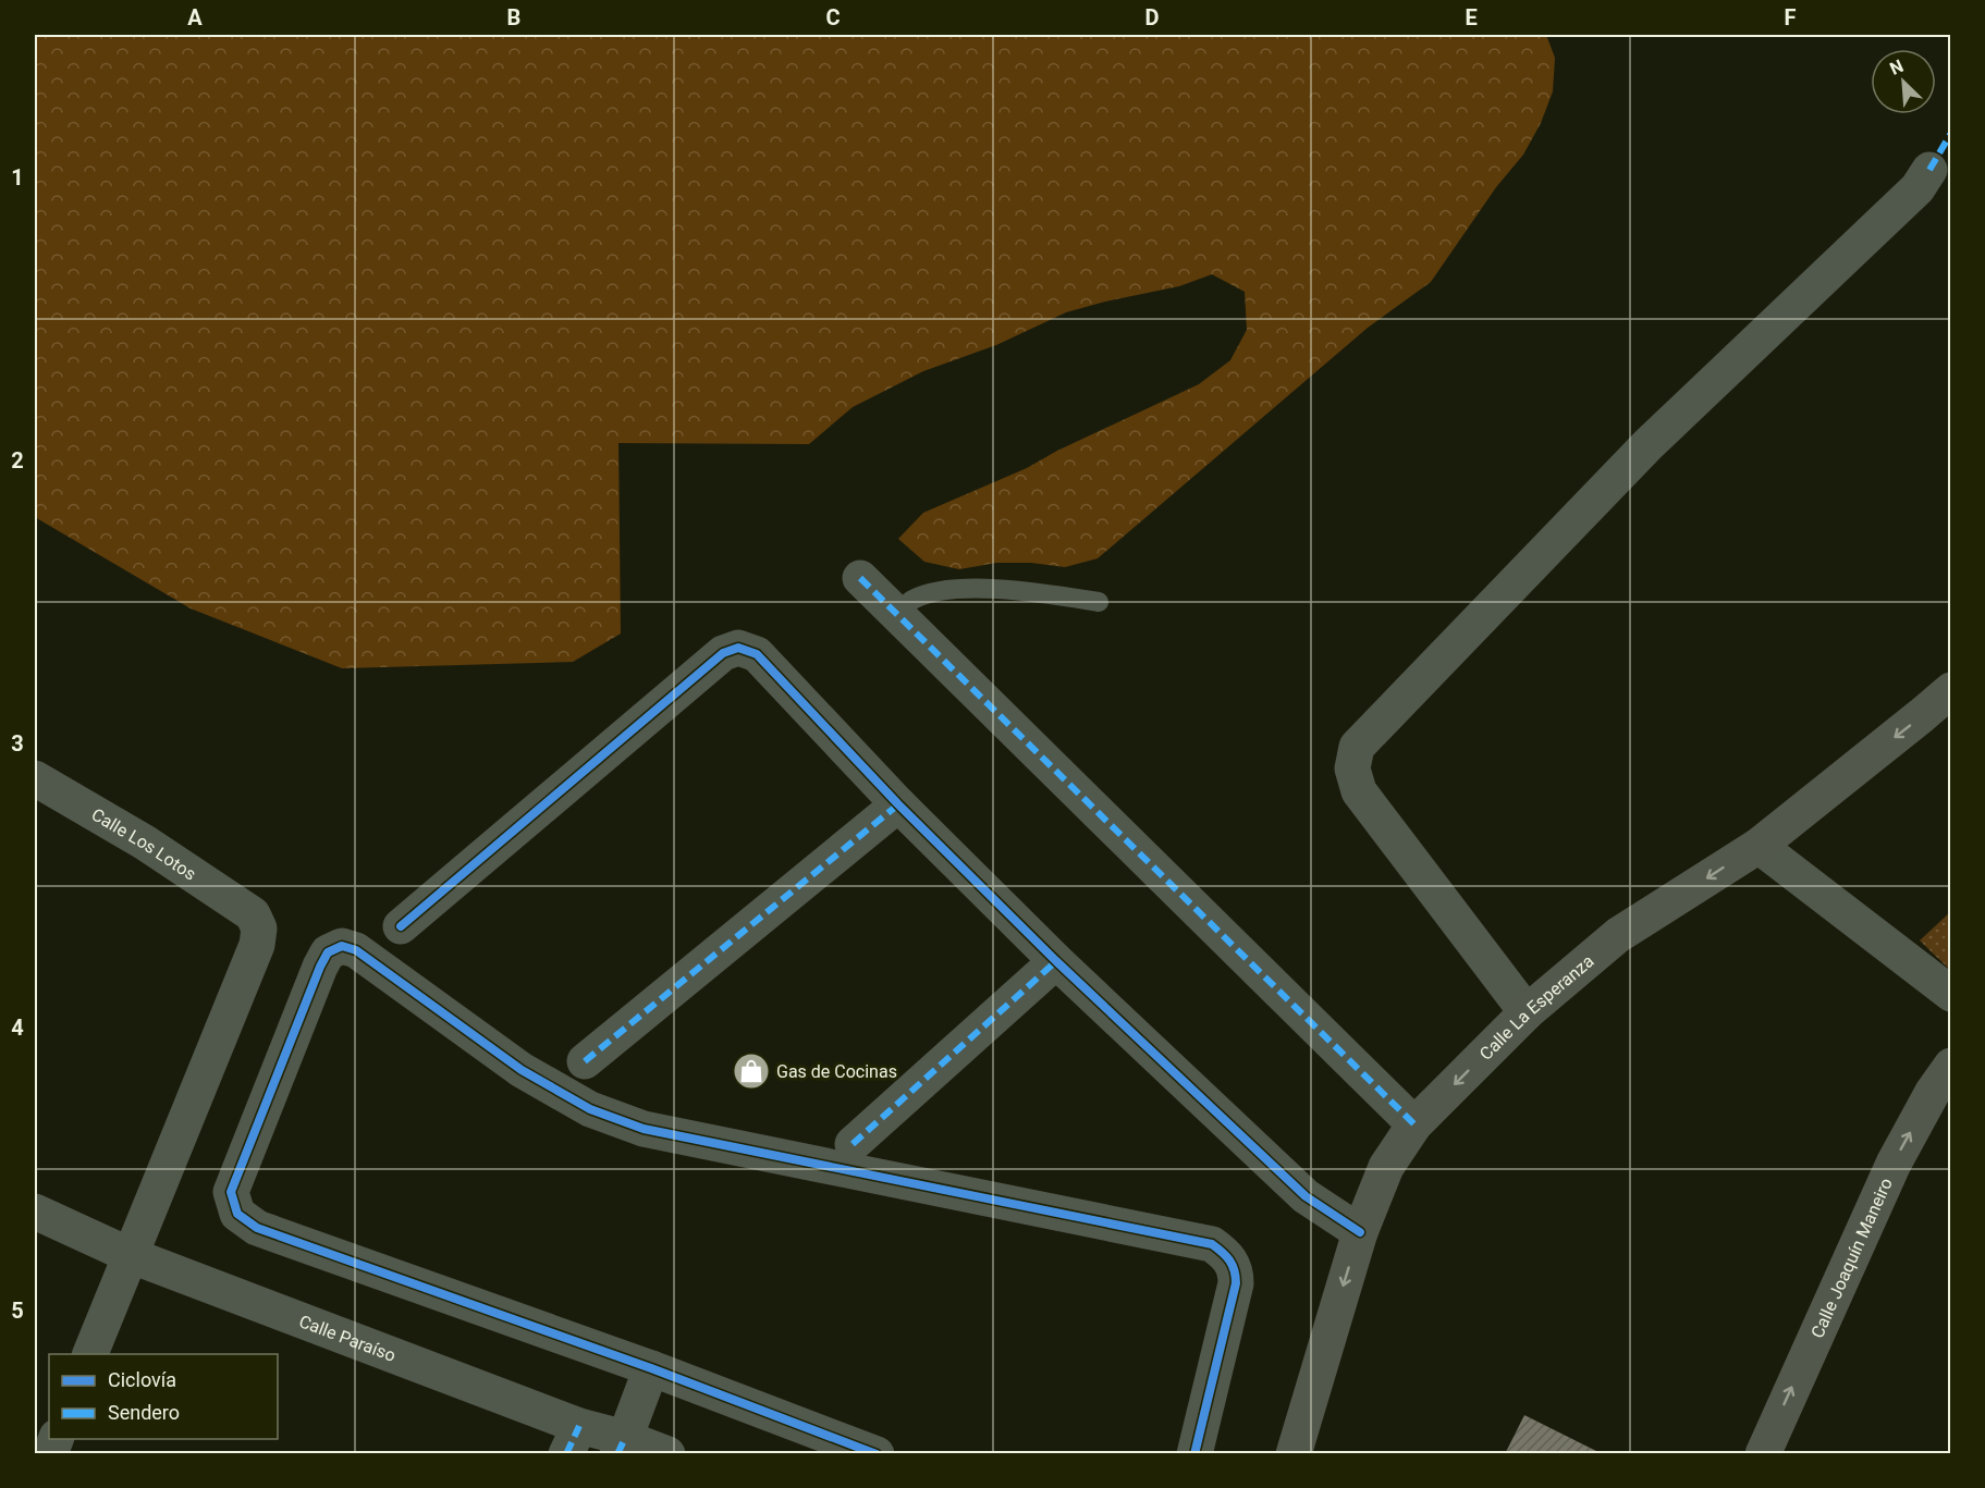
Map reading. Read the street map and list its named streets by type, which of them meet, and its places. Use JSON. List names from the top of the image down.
{
  "streets": {
    "street": [
      "Calle Los Lotos",
      "Calle La Esperanza",
      "Calle Joaquín Maneiro",
      "Calle Paraíso"
    ]
  },
  "crossings": [
    ["Calle Los Lotos", "Calle Paraíso"]
  ],
  "one_way": ["Calle La Esperanza", "Calle Joaquín Maneiro"],
  "places": {
    "shop": ["Gas de Cocinas"]
  },
  "legend": ["Ciclovía", "Sendero"],
  "north": "top left",
  "grid": {
    "columns": [
      "A",
      "B",
      "C",
      "D",
      "E",
      "F"
    ],
    "rows": [
      "1",
      "2",
      "3",
      "4",
      "5"
    ]
  }
}
